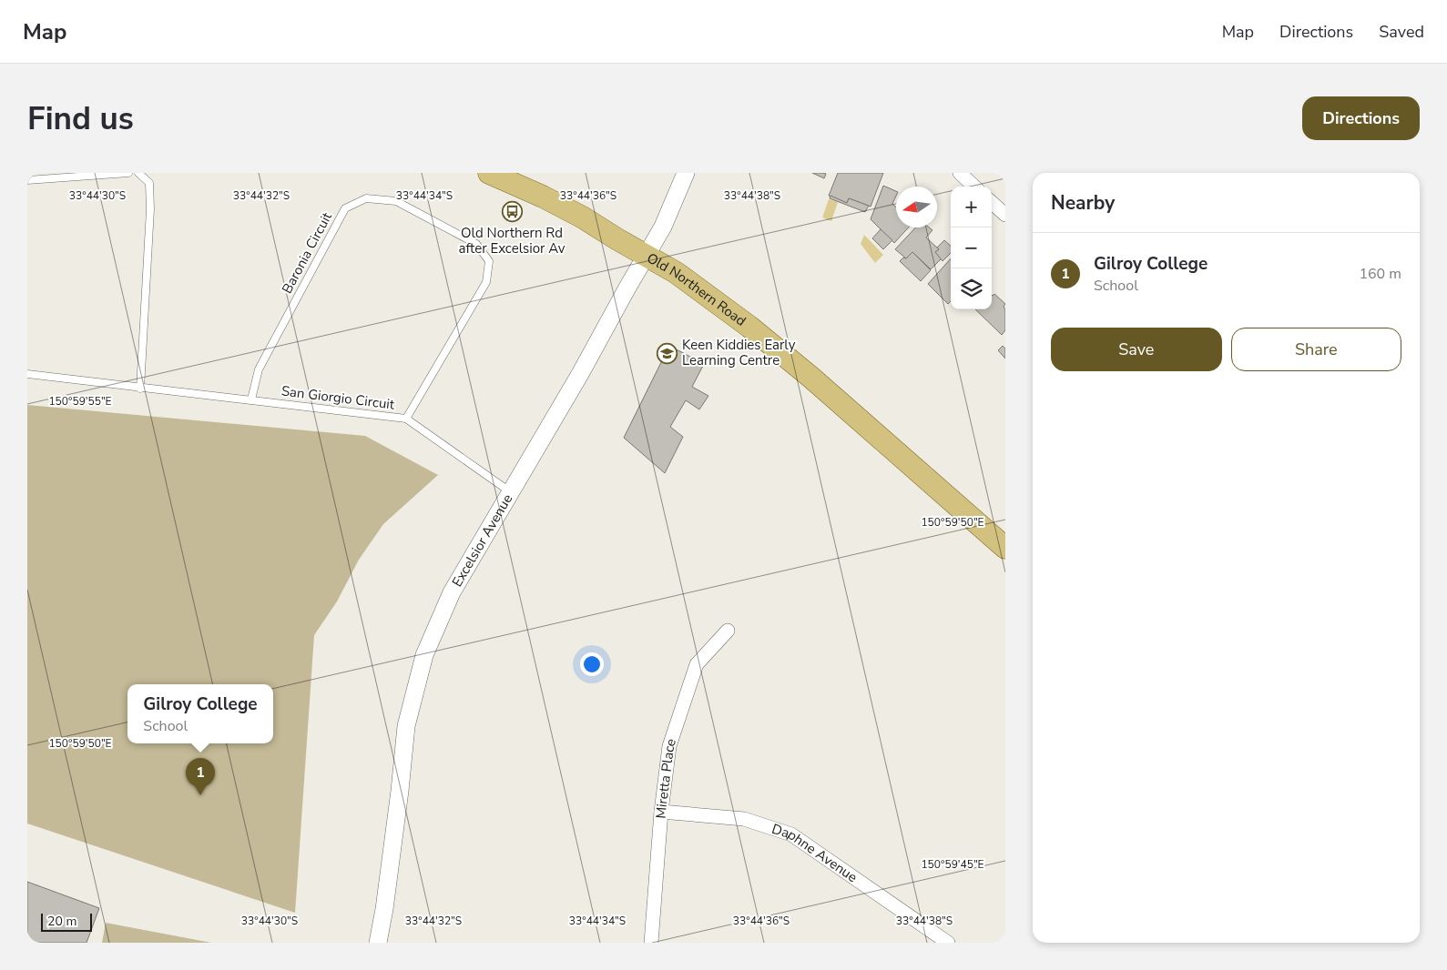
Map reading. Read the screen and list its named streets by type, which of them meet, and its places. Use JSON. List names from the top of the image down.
{
  "streets": {
    "main road": ["Old Northern Road"],
    "street": ["Excelsior Avenue", "Miretta Place", "Daphne Avenue"],
    "lane": ["Baronia Circuit", "San Giorgio Circuit"]
  },
  "crossings": [
    ["Baronia Circuit", "San Giorgio Circuit"],
    ["Old Northern Road", "Excelsior Avenue"],
    ["San Giorgio Circuit", "Excelsior Avenue"],
    ["Miretta Place", "Daphne Avenue"]
  ],
  "places": {
    "bus stop": ["Old Northern Rd after Excelsior Av"],
    "school or university": ["Keen Kiddies Early Learning Centre"]
  },
  "scale_bar": "20 m",
  "north": "left",
  "page": {
    "header": "Map",
    "nav": ["Map", "Directions", "Saved"],
    "buttons": [
      "Directions",
      ["Save", "Share"]
    ],
    "title": "Find us",
    "heading": "Nearby",
    "map_buttons": ["+", "−"],
    "list": [
      {
        "mark": "1",
        "name": "Gilroy College",
        "note": "School",
        "value": "160 m"
      }
    ],
    "popup": ["Gilroy College", "School"],
    "pins": "1",
    "scale": "20 m"
  },
  "coordinates": [
    "33°44'30\"S",
    "33°44'32\"S",
    "33°44'34\"S",
    "33°44'36\"S",
    "33°44'38\"S",
    "150°59'55\"E",
    "150°59'50\"E",
    "150°59'45\"E"
  ]
}
